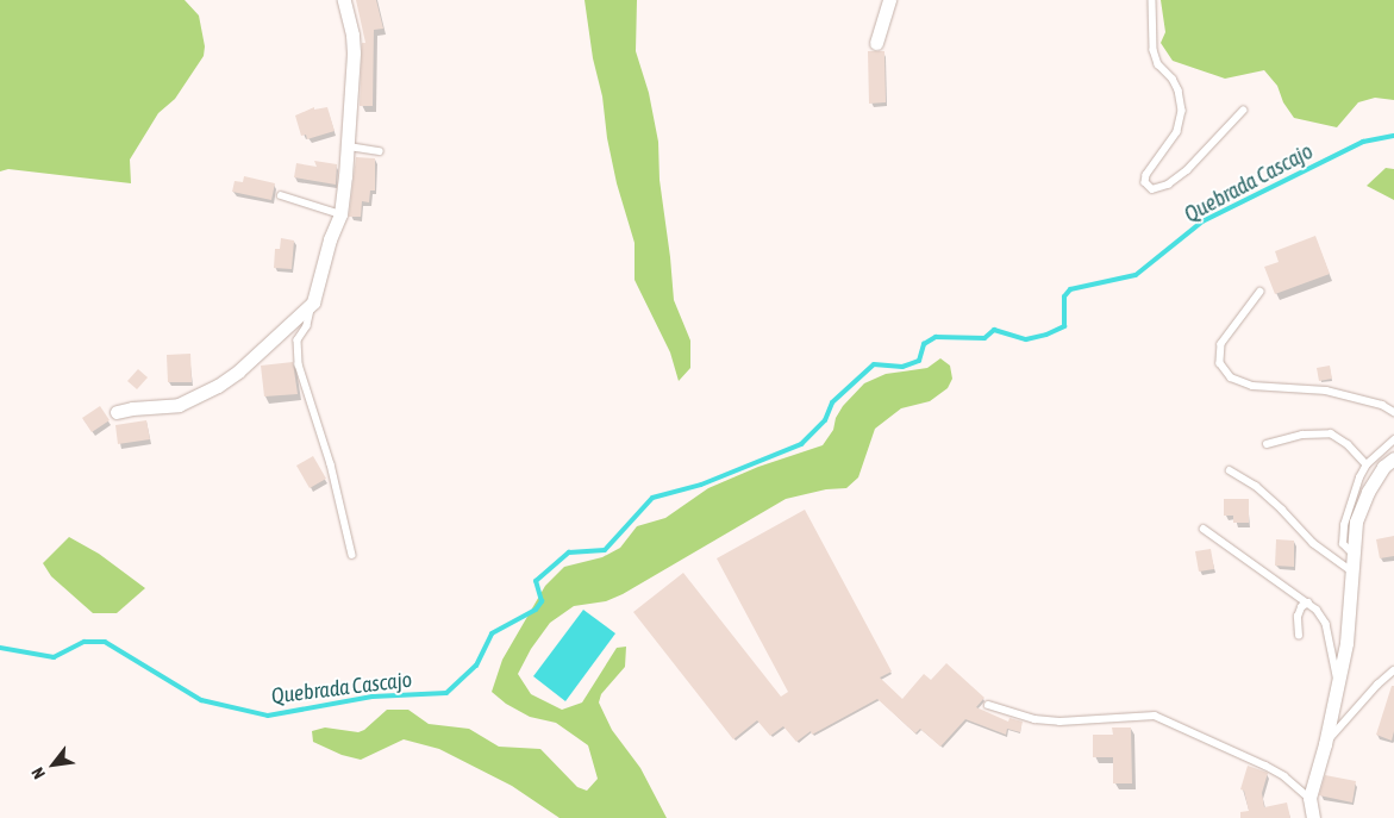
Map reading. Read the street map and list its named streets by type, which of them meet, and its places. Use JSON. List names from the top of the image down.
{
  "water": ["Quebrada Cascajo"],
  "north": "bottom left"
}
